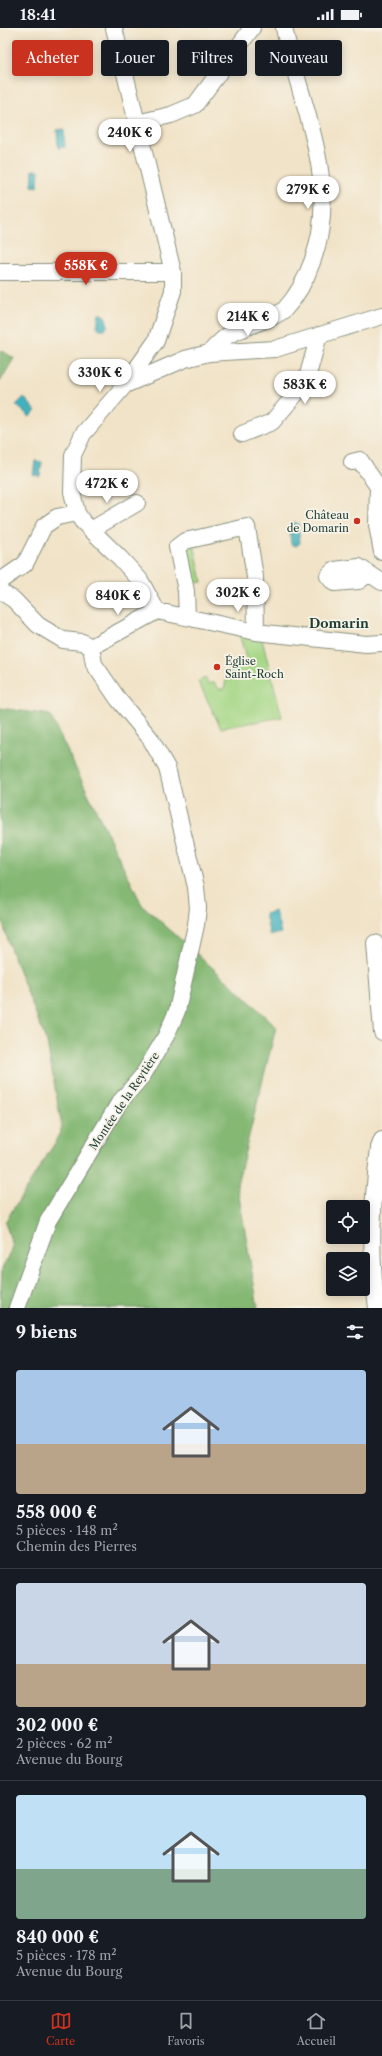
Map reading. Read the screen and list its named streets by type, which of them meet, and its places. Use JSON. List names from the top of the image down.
{
  "streets": {
    "street": ["Montée de la Reytière"]
  },
  "districts": ["Domarin"],
  "places": ["Château de Domarin", "Église Saint-Roch"],
  "page": {
    "status": "18:41",
    "chip": [
      "Acheter",
      "Louer",
      "Filtres",
      "Nouveau"
    ],
    "price": [
      "240K €",
      "279K €",
      "558K €",
      "214K €",
      "330K €",
      "583K €",
      "472K €",
      "302K €",
      "840K €"
    ],
    "heading": "9 biens",
    "list": [
      {
        "name": "558 000 €",
        "note": "5 pièces · 148 m² · Chemin des Pierres"
      },
      {
        "name": "302 000 €",
        "note": "2 pièces · 62 m² · Avenue du Bourg"
      },
      {
        "name": "840 000 €",
        "note": "5 pièces · 178 m² · Avenue du Bourg"
      }
    ],
    "tabs": ["Carte", "Favoris", "Accueil"]
  }
}
